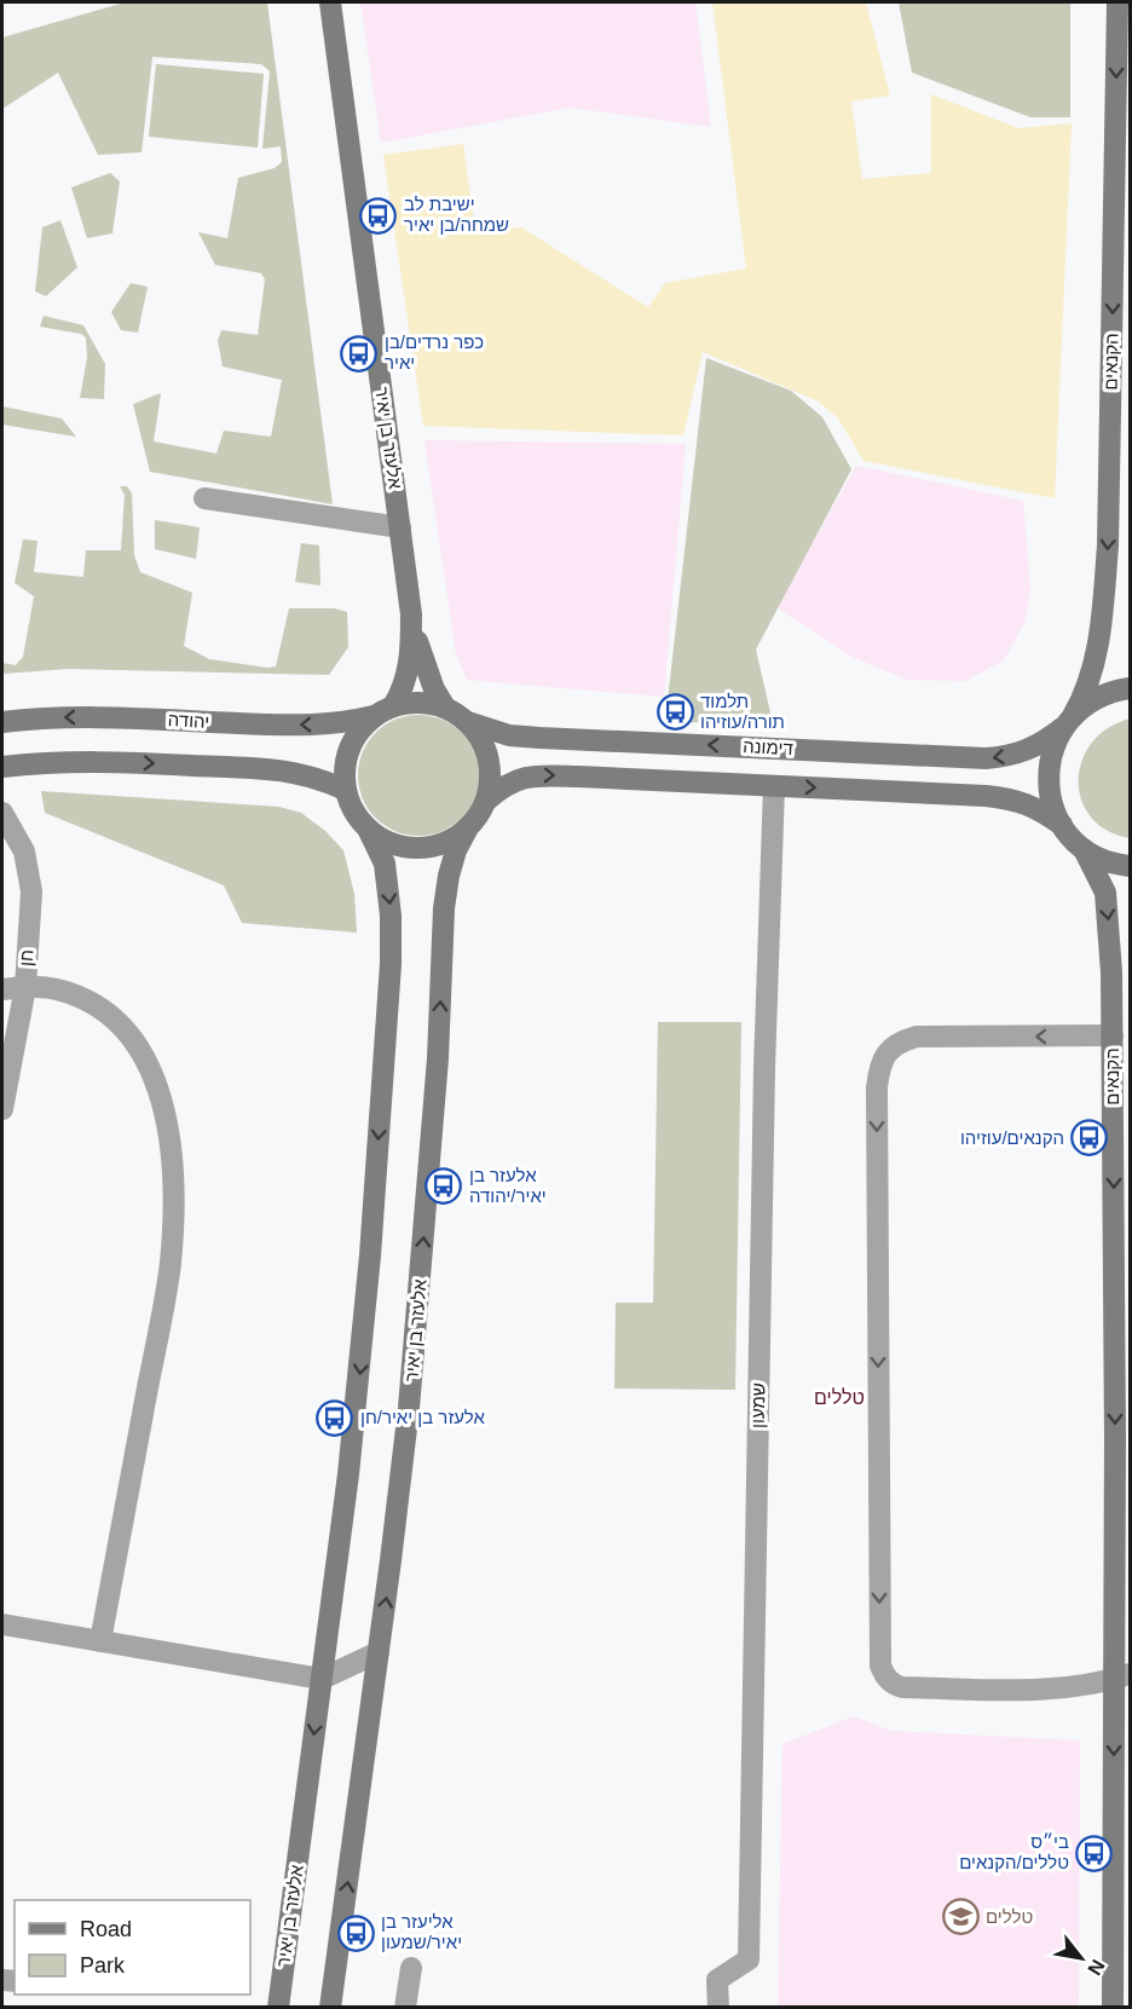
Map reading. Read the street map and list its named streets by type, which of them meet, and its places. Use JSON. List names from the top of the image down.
{
  "streets": {
    "street": [
      "הקנאים",
      "אלעזר בן יאיר",
      "יהודה",
      "דימונה",
      "חן",
      "שמעון"
    ]
  },
  "crossings": [
    ["הקנאים", "דימונה"],
    ["אלעזר בן יאיר", "יהודה"],
    ["אלעזר בן יאיר", "דימונה"],
    ["יהודה", "דימונה"],
    ["דימונה", "שמעון"]
  ],
  "one_way": ["הקנאים"],
  "districts": ["טללים"],
  "places": {
    "bus stop": [
      "ישיבת לב שמחה/בן יאיר",
      "כפר נרדים/בן יאיר",
      "תלמוד תורה/עוזיהו",
      "הקנאים/עוזיהו",
      "אלעזר בן יאיר/יהודה",
      "אלעזר בן יאיר/חן",
      "בי״ס טללים/הקנאים",
      "אליעזר בן יאיר/שמעון"
    ],
    "school or university": ["טללים"]
  },
  "legend": ["Road", "Park"],
  "north": "bottom right"
}
